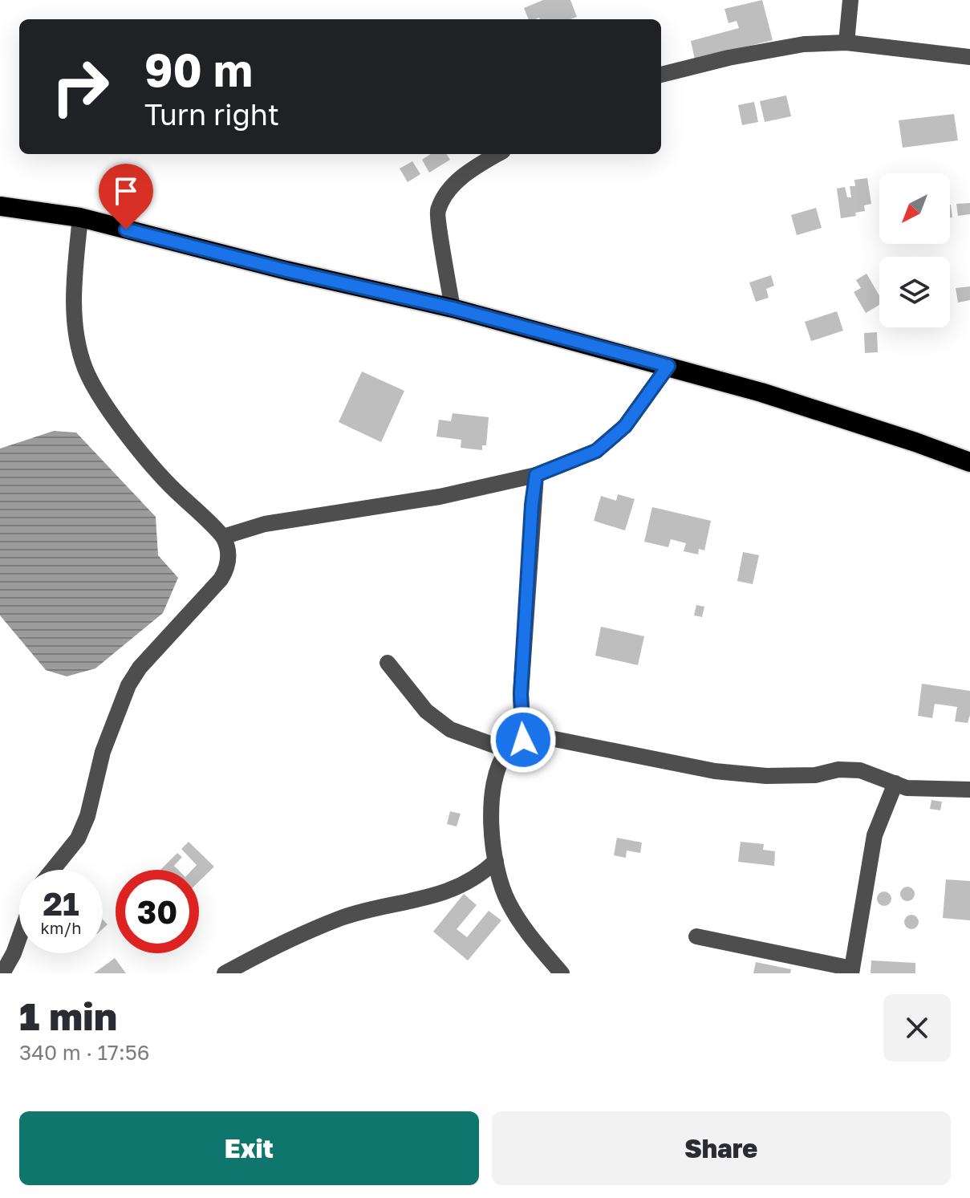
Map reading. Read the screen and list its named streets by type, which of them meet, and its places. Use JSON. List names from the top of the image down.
{
  "north": "bottom left",
  "page": {
    "turn": ["90 m", "Turn right"],
    "speed": "21 km/h",
    "limit": "30",
    "heading": ["1 min", "340 m · 17:56"],
    "buttons": ["Exit", "Share"]
  }
}
